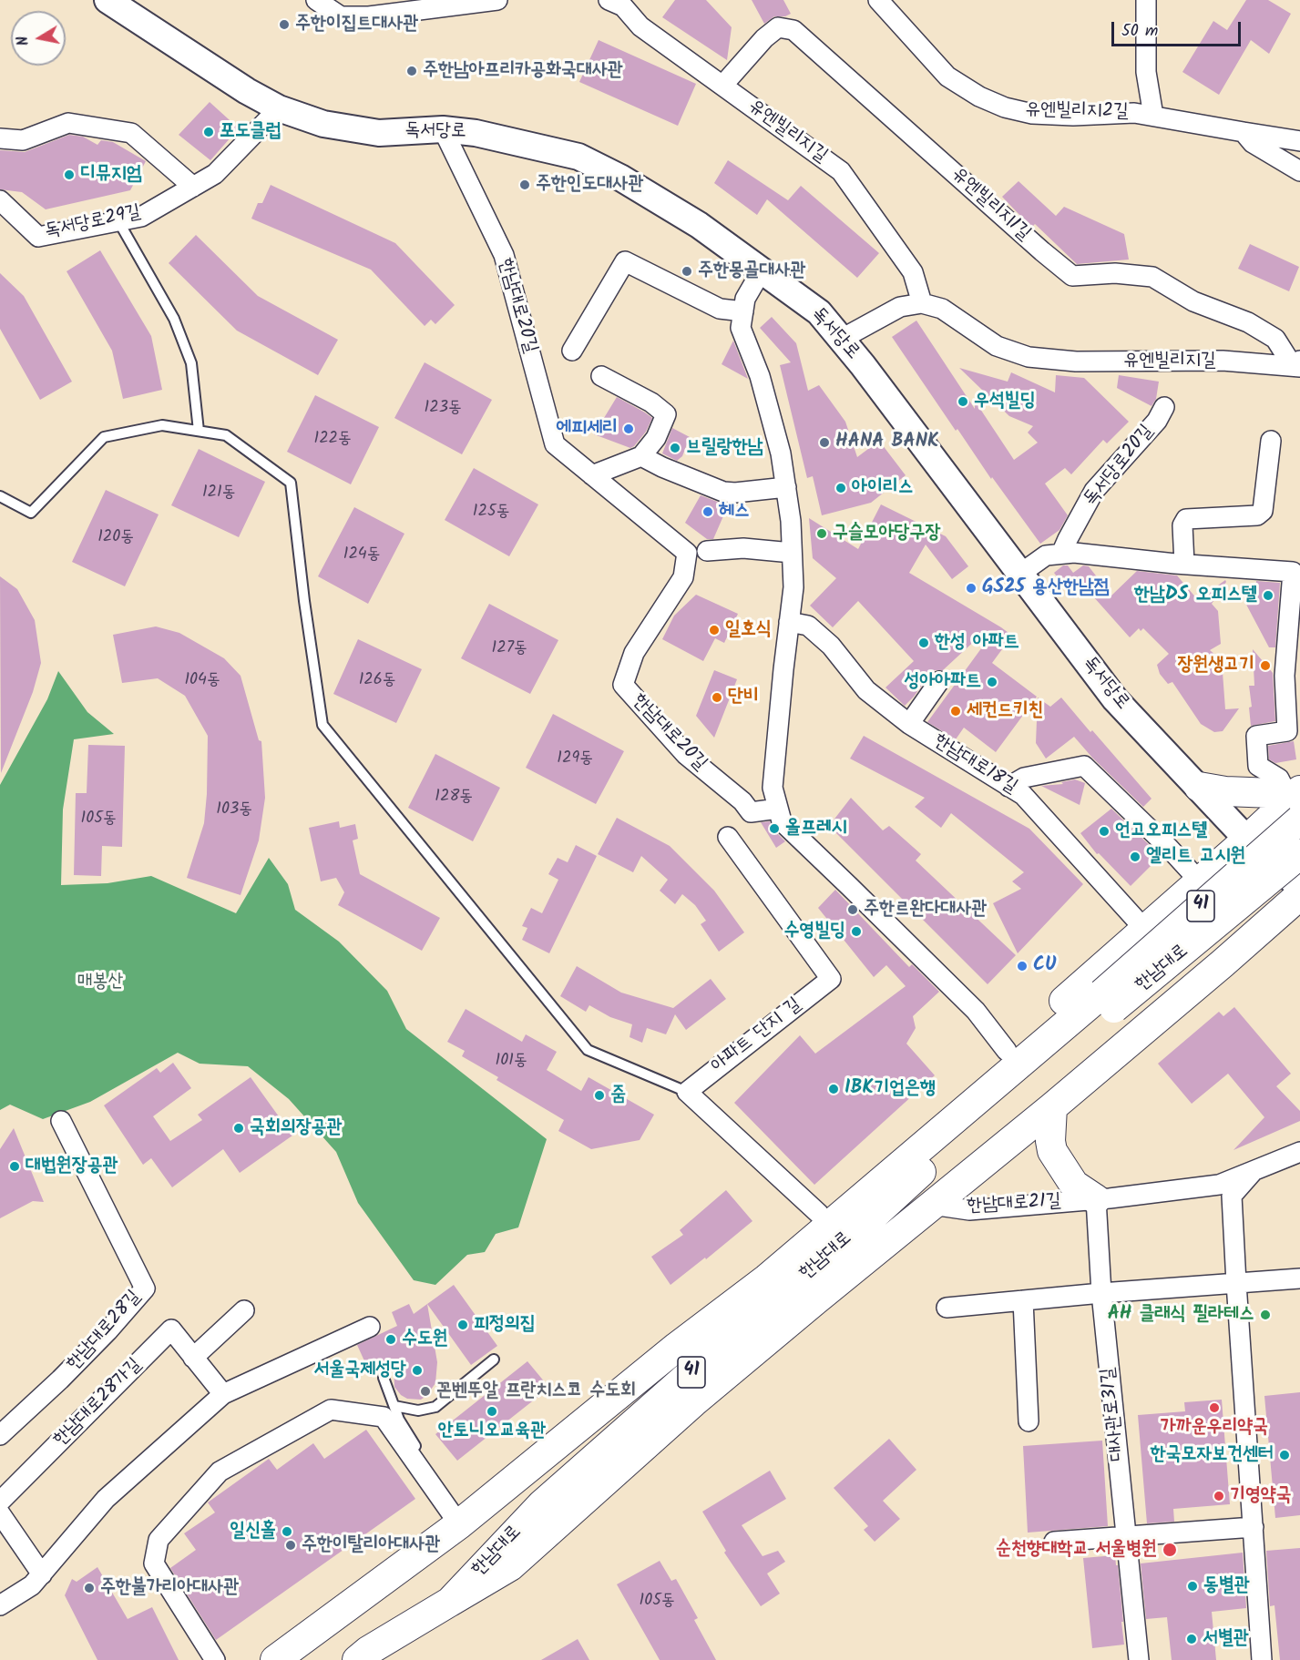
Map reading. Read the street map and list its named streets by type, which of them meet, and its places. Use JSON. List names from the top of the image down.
{
  "streets": {
    "main road": ["독서당로", "41", "한남대로"],
    "street": [
      "유엔빌리지2길",
      "유엔빌리지길",
      "유엔빌리지1길",
      "독서당로29길",
      "한남대로20길",
      "독서당로20길",
      "한남대로18길",
      "아파트 단지 길",
      "한남대로21길",
      "한남대로28길",
      "한남대로28가길",
      "대사관로31길"
    ]
  },
  "crossings": [
    ["독서당로", "독서당로29길"],
    ["독서당로", "한남대로20길"],
    ["유엔빌리지길", "유엔빌리지1길"]
  ],
  "parks": ["매봉산"],
  "places": [
    "주한이집트대사관",
    "주한남아프리카공화국대사관",
    "포도클럽",
    "디뮤지엄",
    "주한인도대사관",
    "주한몽골대사관",
    "우석빌딩",
    "에피세리",
    "HANA BANK",
    "브릴랑한남",
    "아이리스",
    "헤스",
    "구슬모아당구장",
    "GS25 용산한남점",
    "한남DS 오피스텔",
    "일호식",
    "한성 아파트",
    "장원생고기",
    "성아아파트",
    "단비",
    "세컨드키친",
    "올프레시",
    "언고오피스텔",
    "엘리트 고시원",
    "주한르완다대사관",
    "수영빌딩",
    "CU",
    "IBK기업은행",
    "줌",
    "국회의장공관",
    "대법원장공관",
    "AH 클래식 필라테스",
    "피정의집",
    "수도원",
    "서울국제성당",
    "꼰벤뚜알 프란치스코 수도회",
    "가까운우리약국",
    "안토니오교육관",
    "한국모자보건센터",
    "기영약국",
    "일신홀",
    "주한이탈리아대사관",
    "순천향대학교 서울병원",
    "동별관",
    "주한불가리아대사관",
    "서별관"
  ],
  "house_numbers": [
    "123동",
    "122동",
    "121동",
    "125동",
    "120동",
    "124동",
    "127동",
    "104동",
    "126동",
    "129동",
    "128동",
    "103동",
    "105동",
    "101동",
    "105동"
  ],
  "scale_bar": "50 m",
  "north": "left"
}
